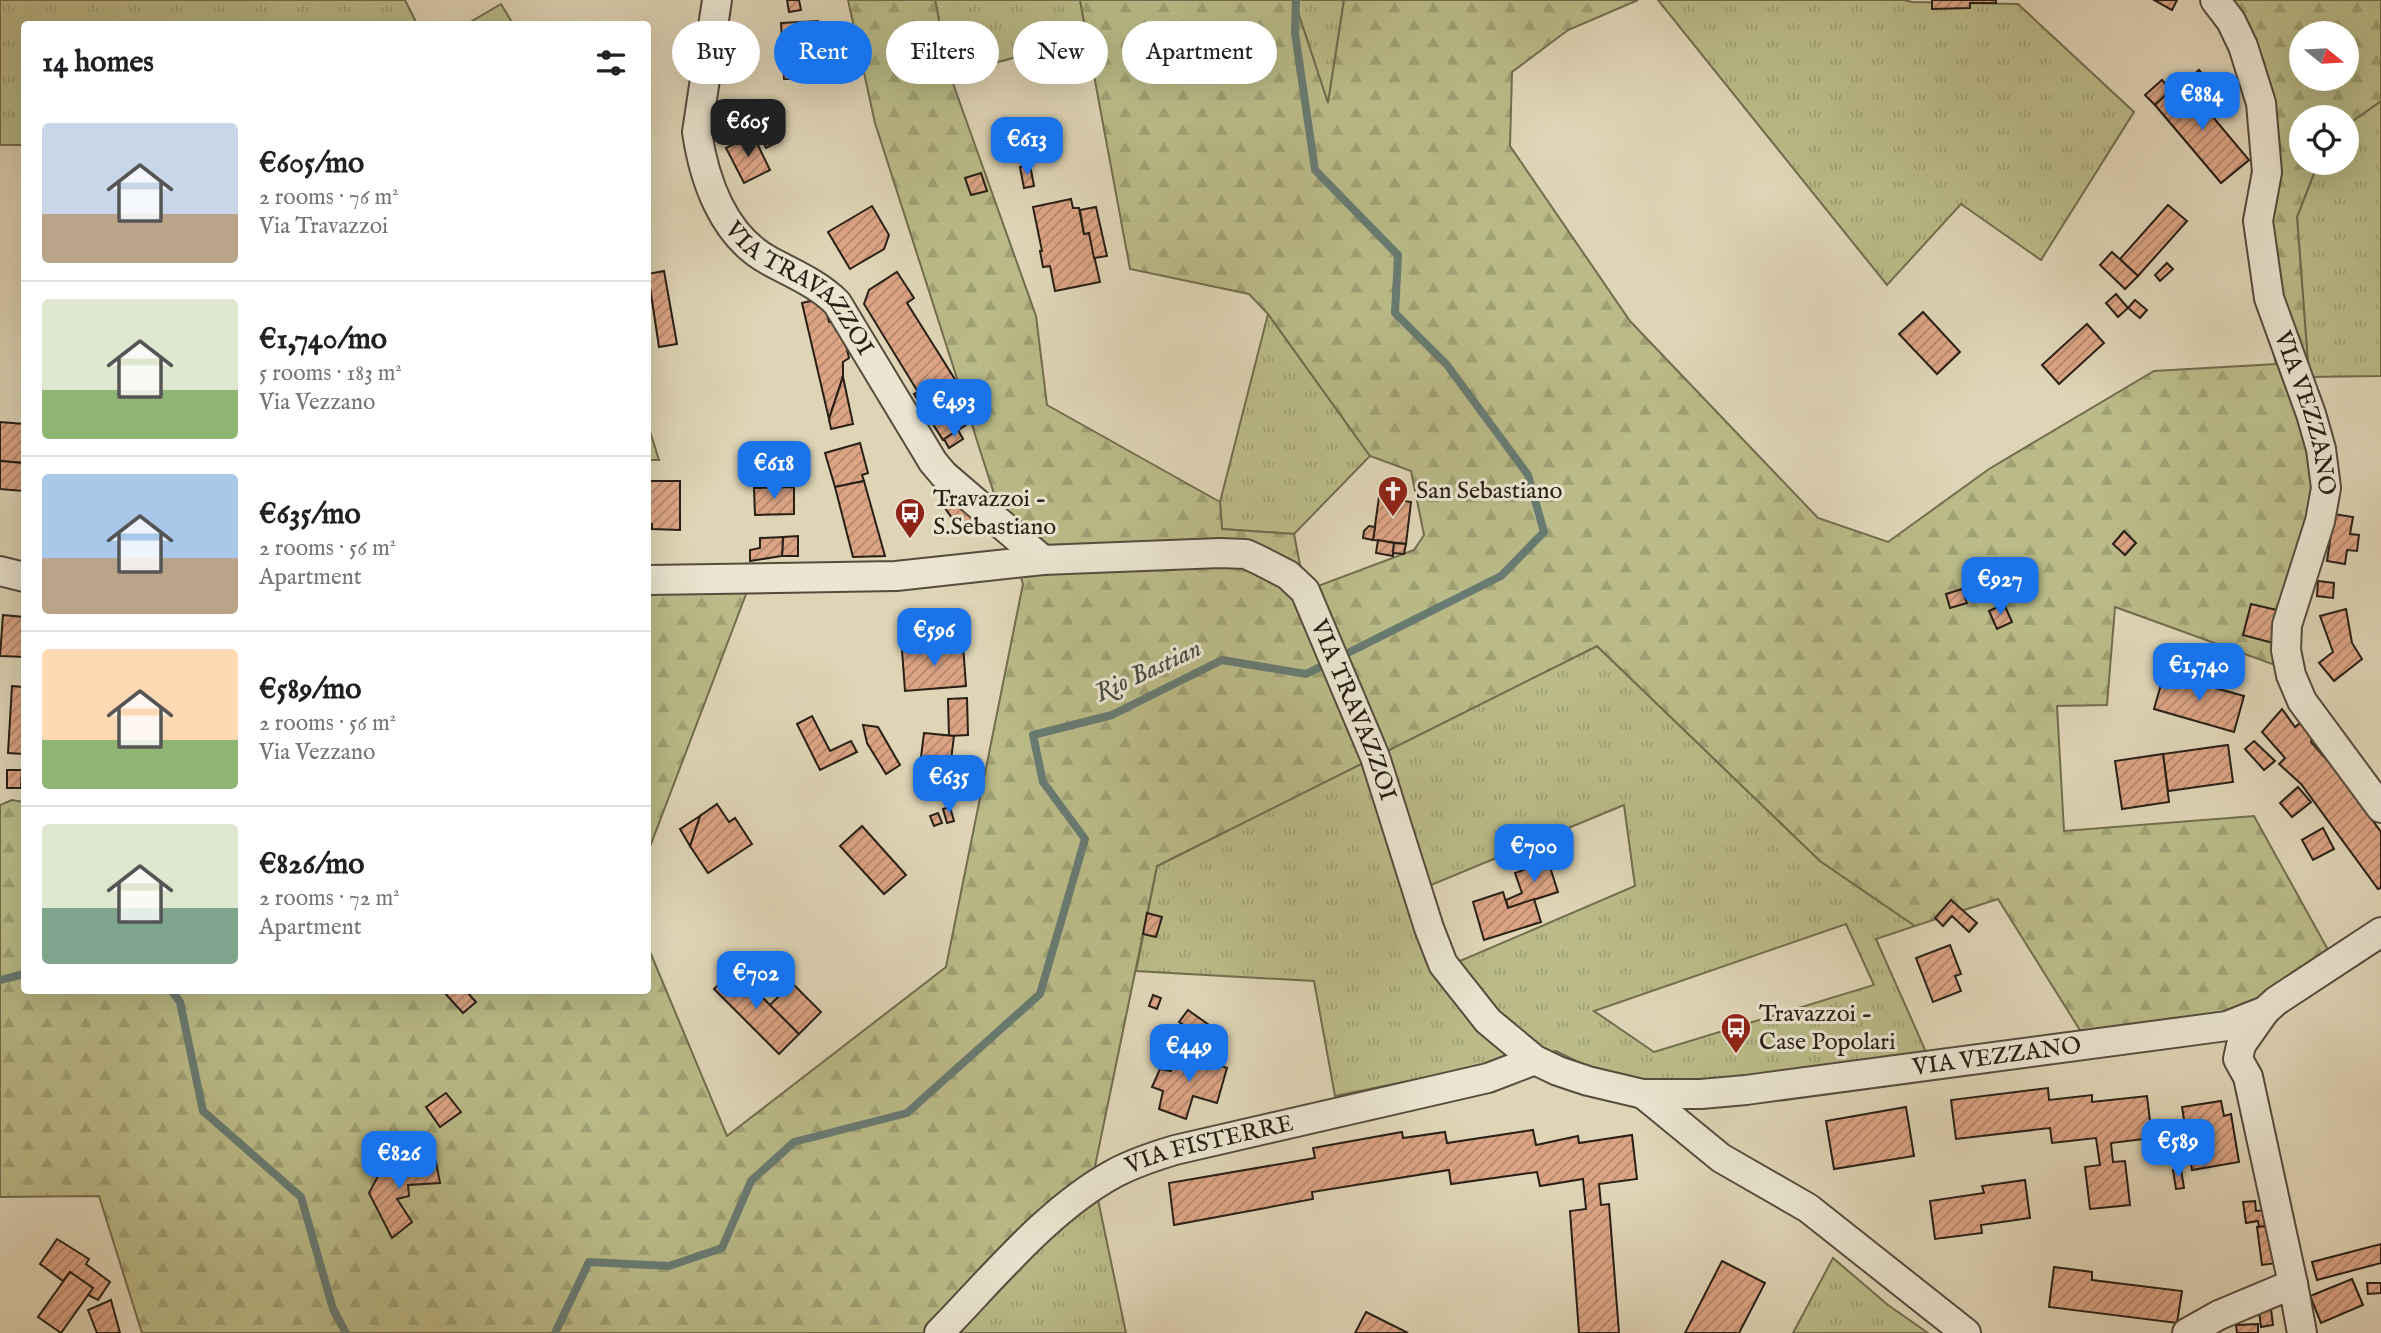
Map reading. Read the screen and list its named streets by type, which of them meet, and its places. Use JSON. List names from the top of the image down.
{
  "streets": {
    "street": ["VIA TRAVAZZOI", "VIA VEZZANO", "VIA FISTERRE"]
  },
  "crossings": [
    ["VIA TRAVAZZOI", "VIA VEZZANO"],
    ["VIA TRAVAZZOI", "VIA FISTERRE"],
    ["VIA VEZZANO", "VIA FISTERRE"]
  ],
  "water": ["Rio Bastian"],
  "places": {
    "church": ["San Sebastiano"],
    "bus stop": ["Travazzoi - S.Sebastiano", "Travazzoi - Case Popolari"]
  },
  "north": "right",
  "page": {
    "chip": [
      "Buy",
      "Rent",
      "Filters",
      "New",
      "Apartment"
    ],
    "heading": "14 homes",
    "price": [
      "€884",
      "€605",
      "€613",
      "€493",
      "€618",
      "€927",
      "€596",
      "€1,740",
      "€635",
      "€700",
      "€702",
      "€449",
      "€589",
      "€826"
    ],
    "list": [
      {
        "name": "€605/mo",
        "note": "2 rooms · 76 m² · Via Travazzoi"
      },
      {
        "name": "€1,740/mo",
        "note": "5 rooms · 183 m² · Via Vezzano"
      },
      {
        "name": "€635/mo",
        "note": "2 rooms · 56 m² · Apartment"
      },
      {
        "name": "€589/mo",
        "note": "2 rooms · 56 m² · Via Vezzano"
      },
      {
        "name": "€826/mo",
        "note": "2 rooms · 72 m² · Apartment"
      }
    ]
  }
}
